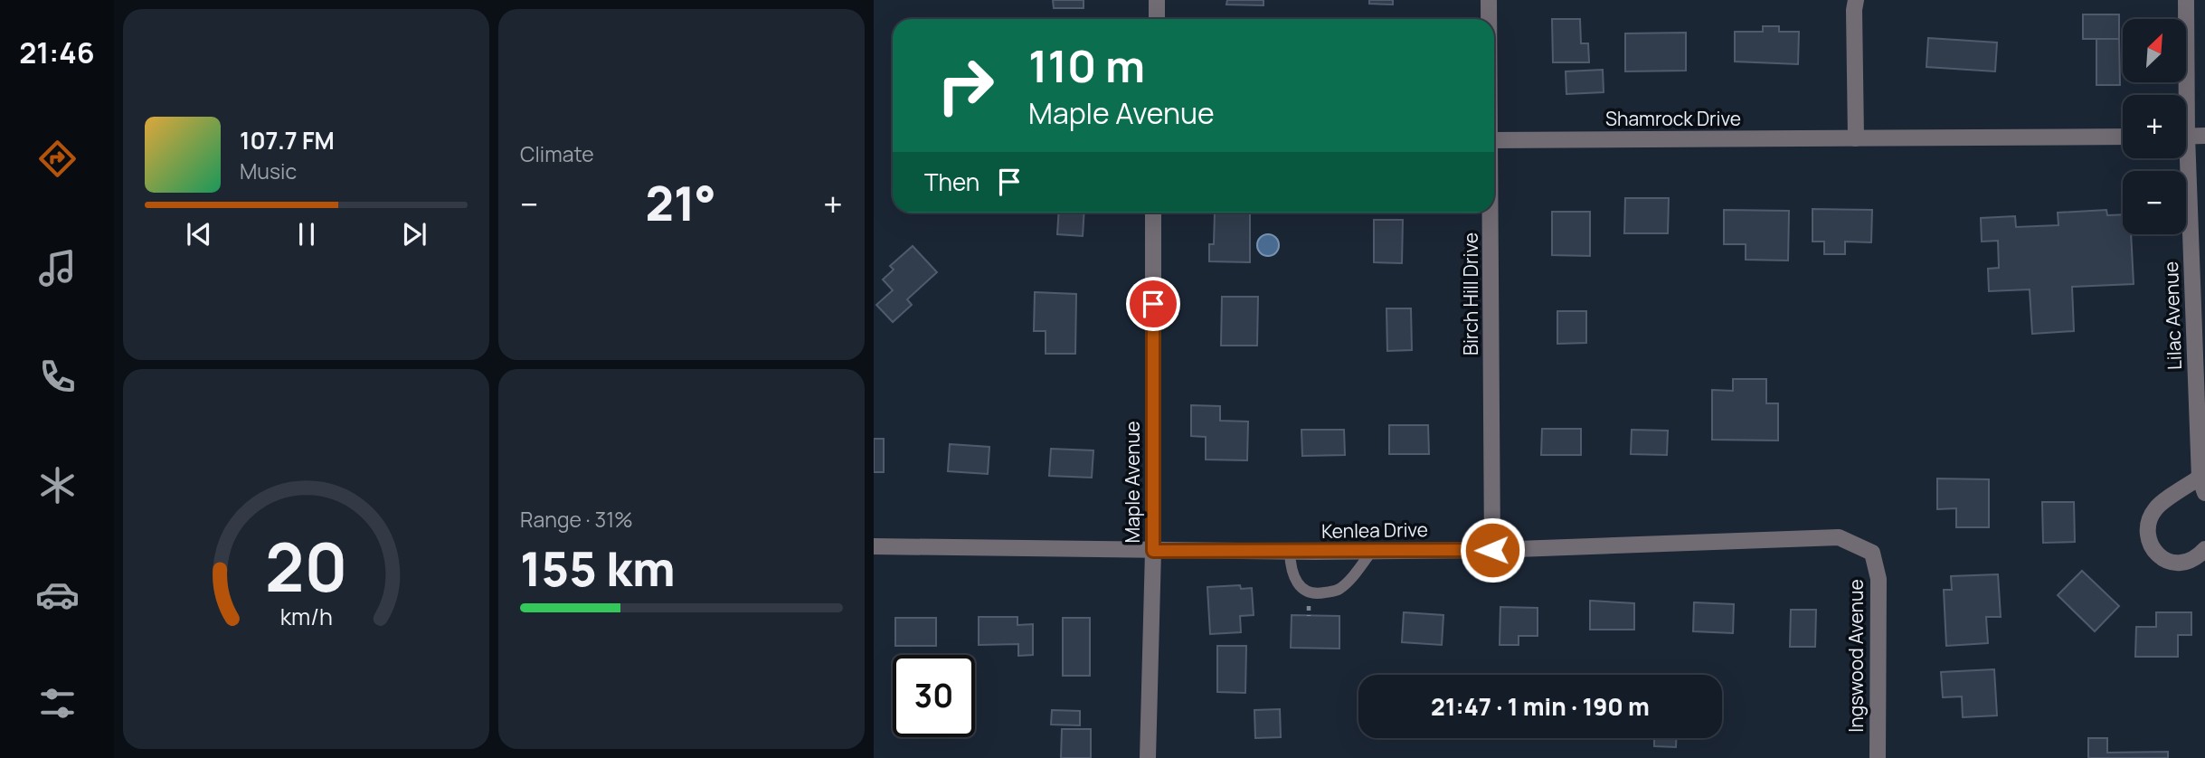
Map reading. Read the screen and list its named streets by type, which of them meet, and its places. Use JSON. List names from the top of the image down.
{
  "streets": {
    "street": [
      "Shamrock Drive",
      "Birch Hill Drive",
      "Lilac Avenue",
      "Maple Avenue",
      "Kenlea Drive",
      "Ingswood Avenue"
    ]
  },
  "crossings": [
    ["Birch Hill Drive", "Kenlea Drive"],
    ["Maple Avenue", "Kenlea Drive"],
    ["Kenlea Drive", "Ingswood Avenue"]
  ],
  "north": "top right",
  "page": {
    "tabs": "21:46",
    "tile": [
      "Climate",
      ["Range · 31%", "155 km"]
    ],
    "map_buttons": ["+", "−"],
    "turn": ["110 m", "Maple Avenue"],
    "song": ["107.7 FM", "Music"],
    "then": "Then",
    "heat": ["−", "21°", "+"],
    "limit": "30",
    "trip": "21:47 · 1 min · 190 m",
    "gauge": ["20", "km/h"]
  }
}
